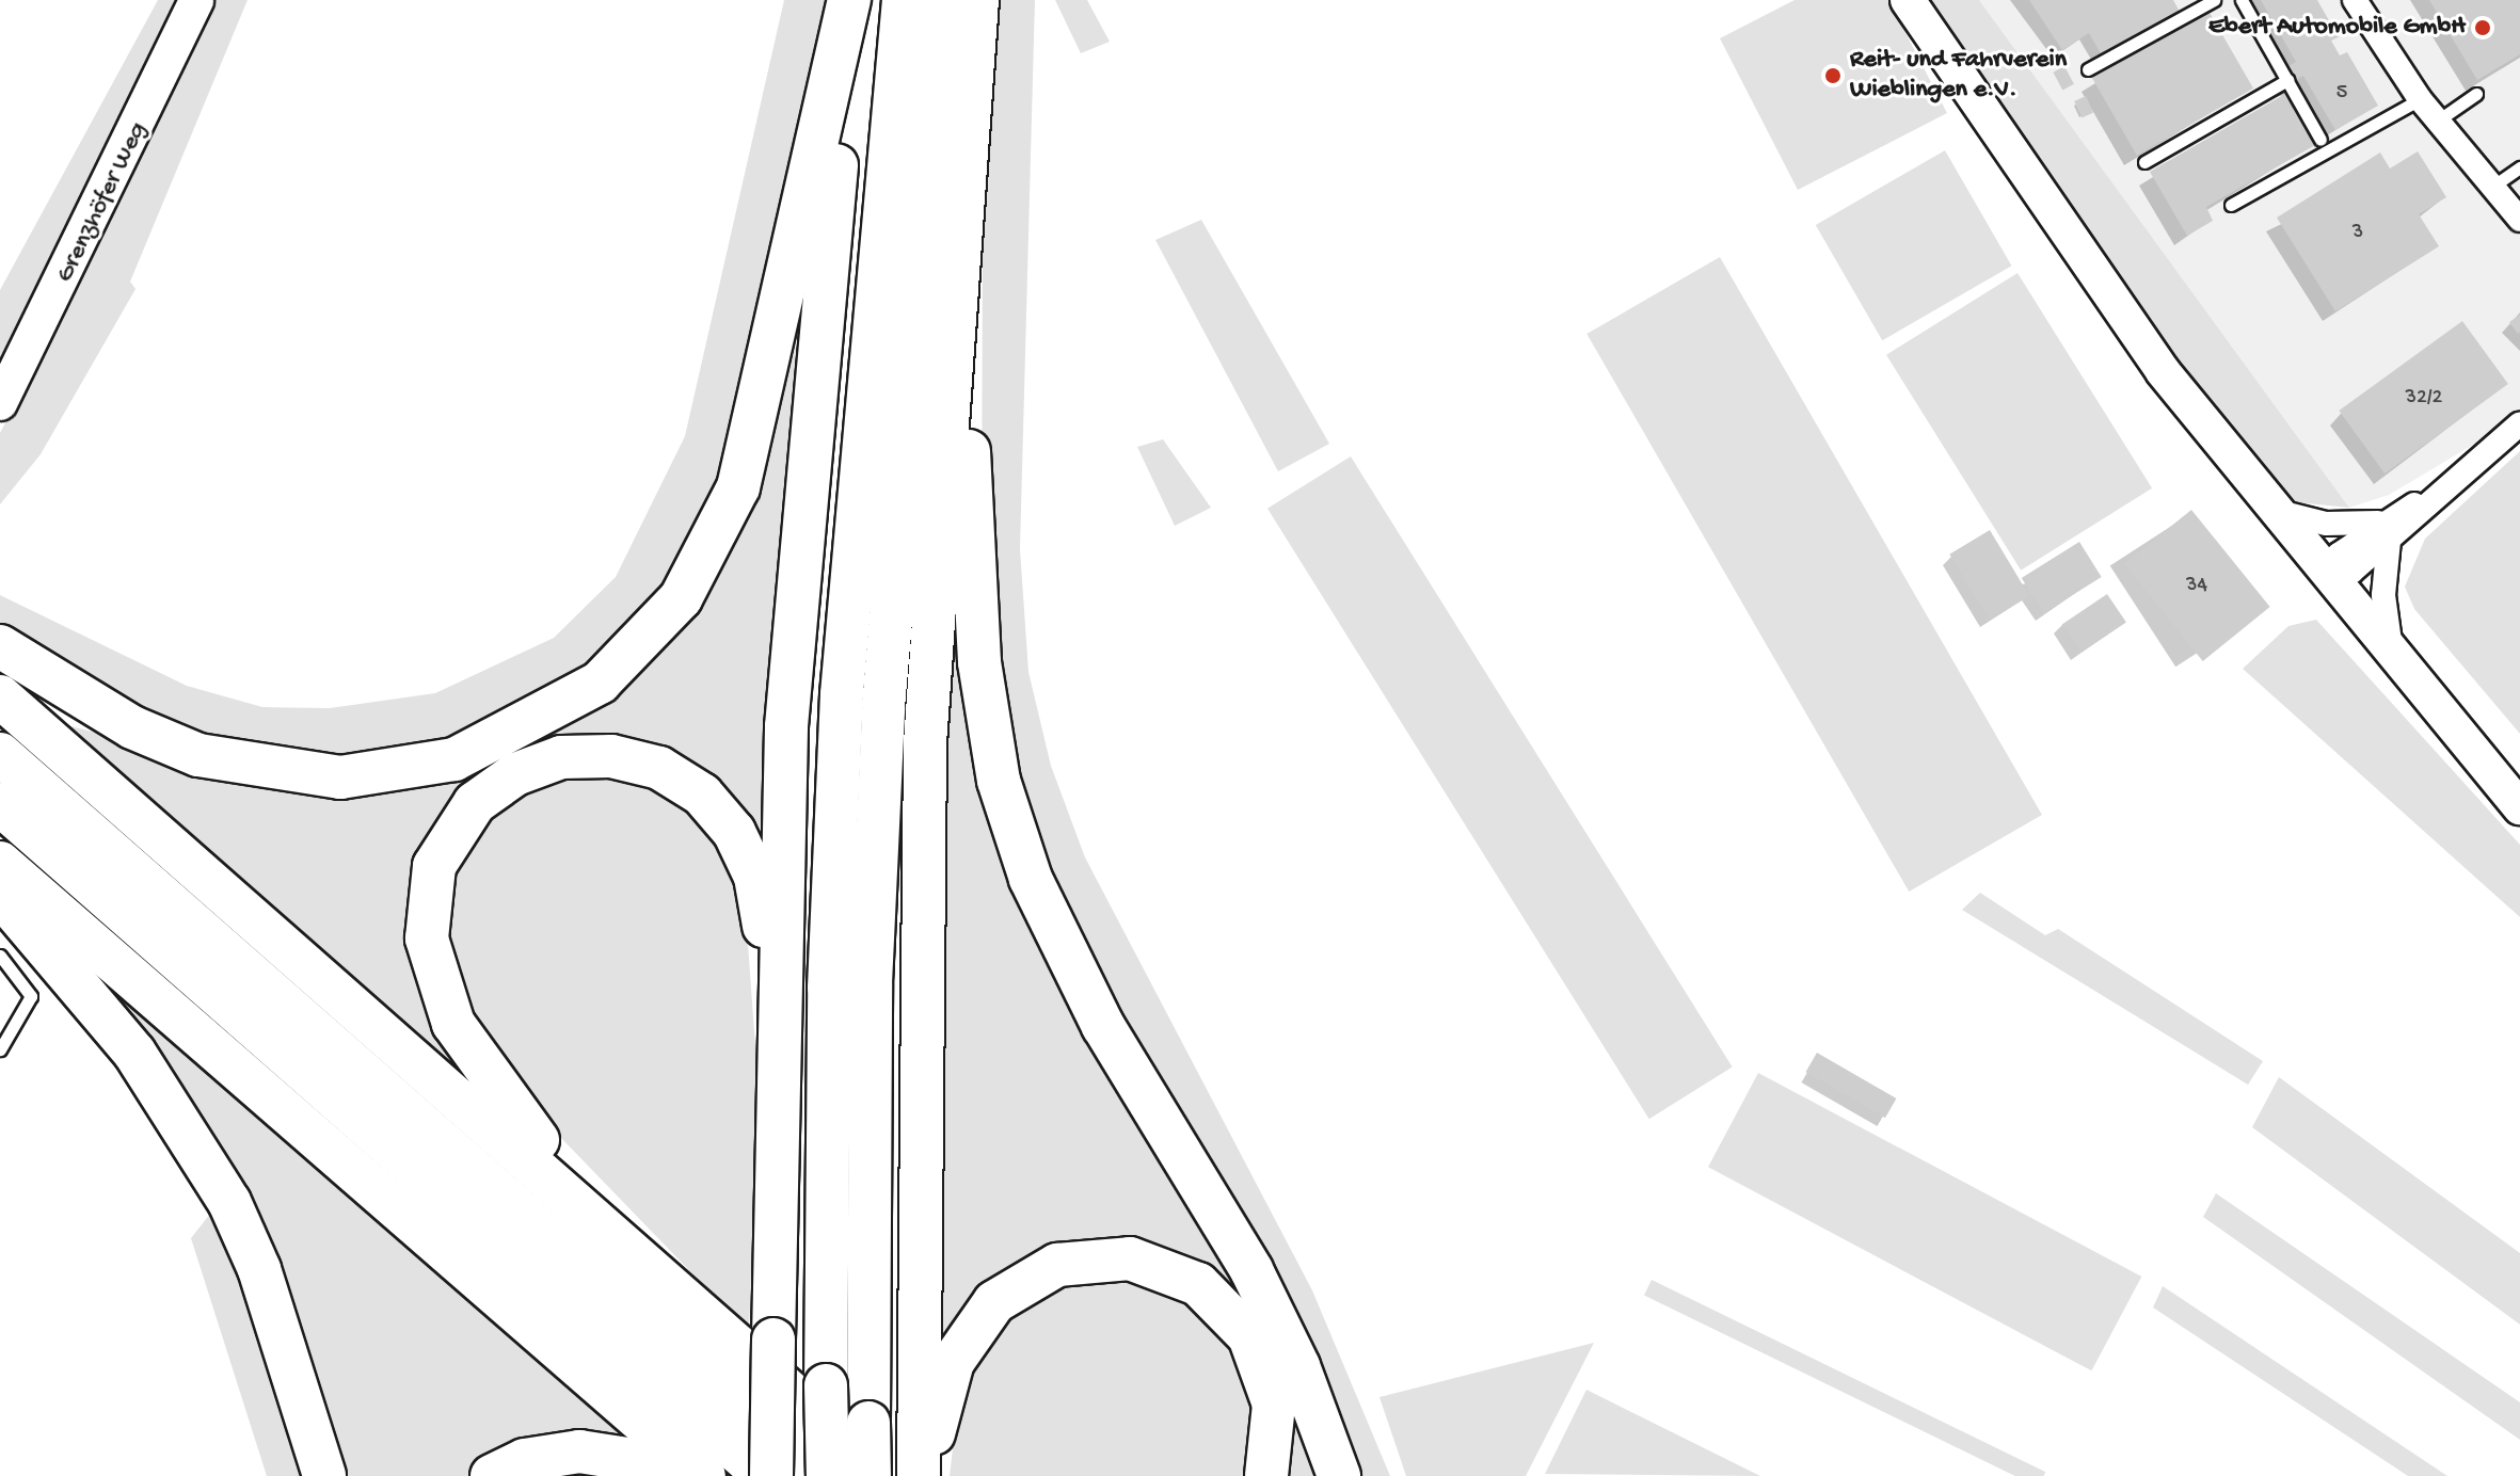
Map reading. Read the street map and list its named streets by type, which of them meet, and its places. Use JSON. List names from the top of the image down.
{
  "streets": {
    "main road": ["Grenzhöfer Weg"]
  },
  "places": ["Ebert Automobile GmbH", "Reit- und Fahrverein Wieblingen e.V."],
  "house_numbers": [
    "5",
    "3",
    "32/2",
    "34"
  ]
}
